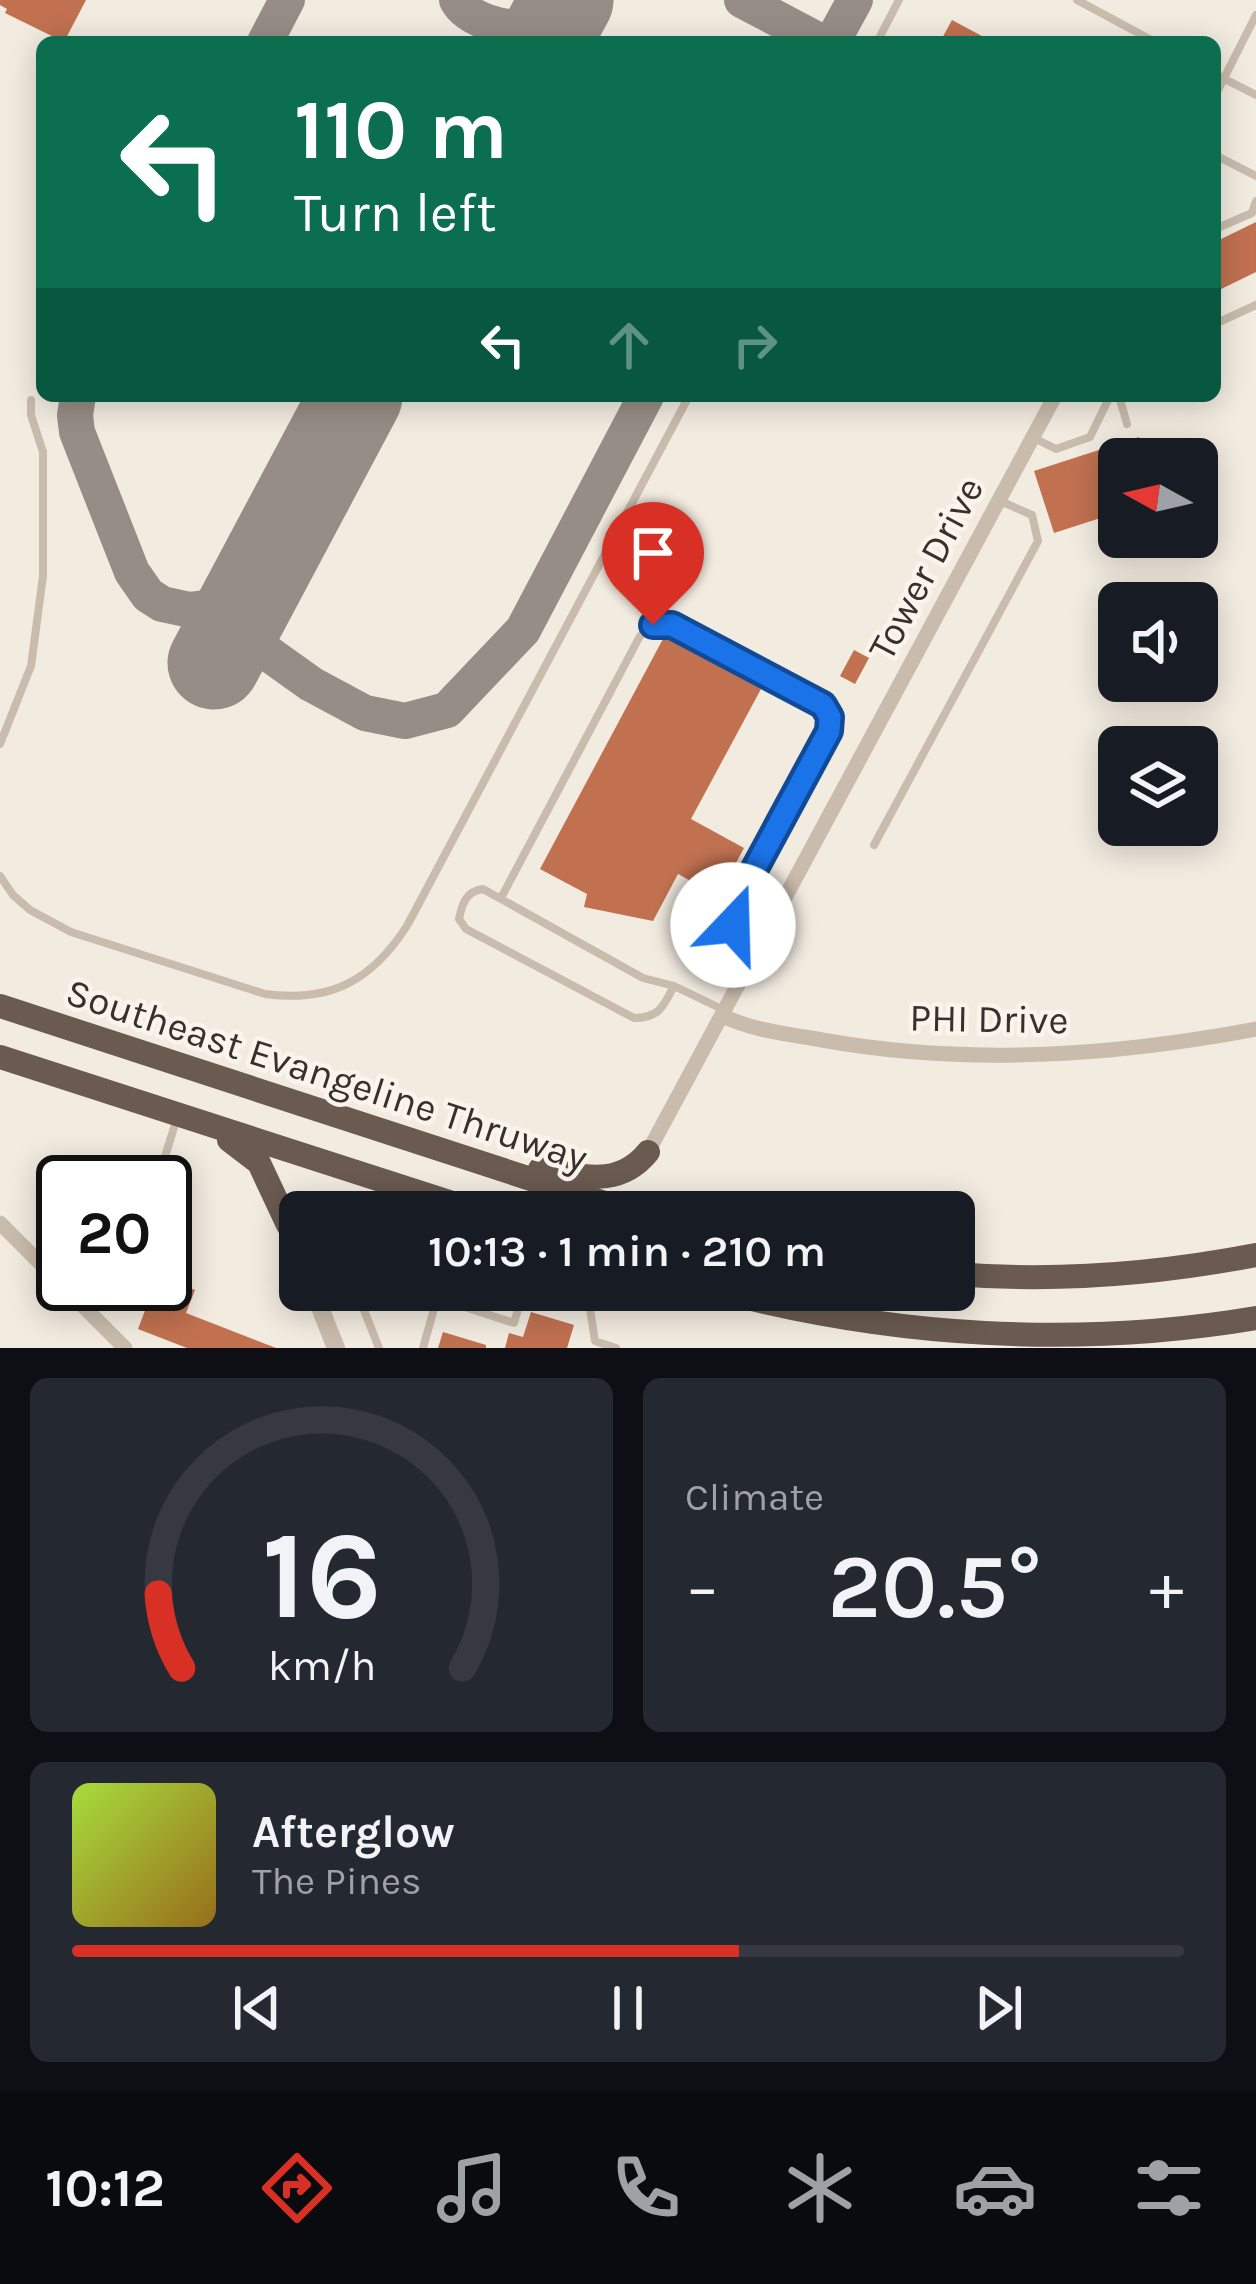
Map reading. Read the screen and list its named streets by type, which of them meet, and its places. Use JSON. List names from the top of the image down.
{
  "streets": {
    "highway": ["Southeast Evangeline Thruway"],
    "street": ["Tower Drive", "PHI Drive"]
  },
  "crossings": [
    ["Tower Drive", "PHI Drive"]
  ],
  "north": "left",
  "page": {
    "turn": ["110 m", "Turn left"],
    "limit": "20",
    "trip": "10:13 · 1 min · 210 m",
    "tile": "Climate",
    "heat": ["−", "20.5°", "+"],
    "song": ["Afterglow", "The Pines"],
    "tabs": "10:12",
    "gauge": ["16", "km/h"]
  }
}
